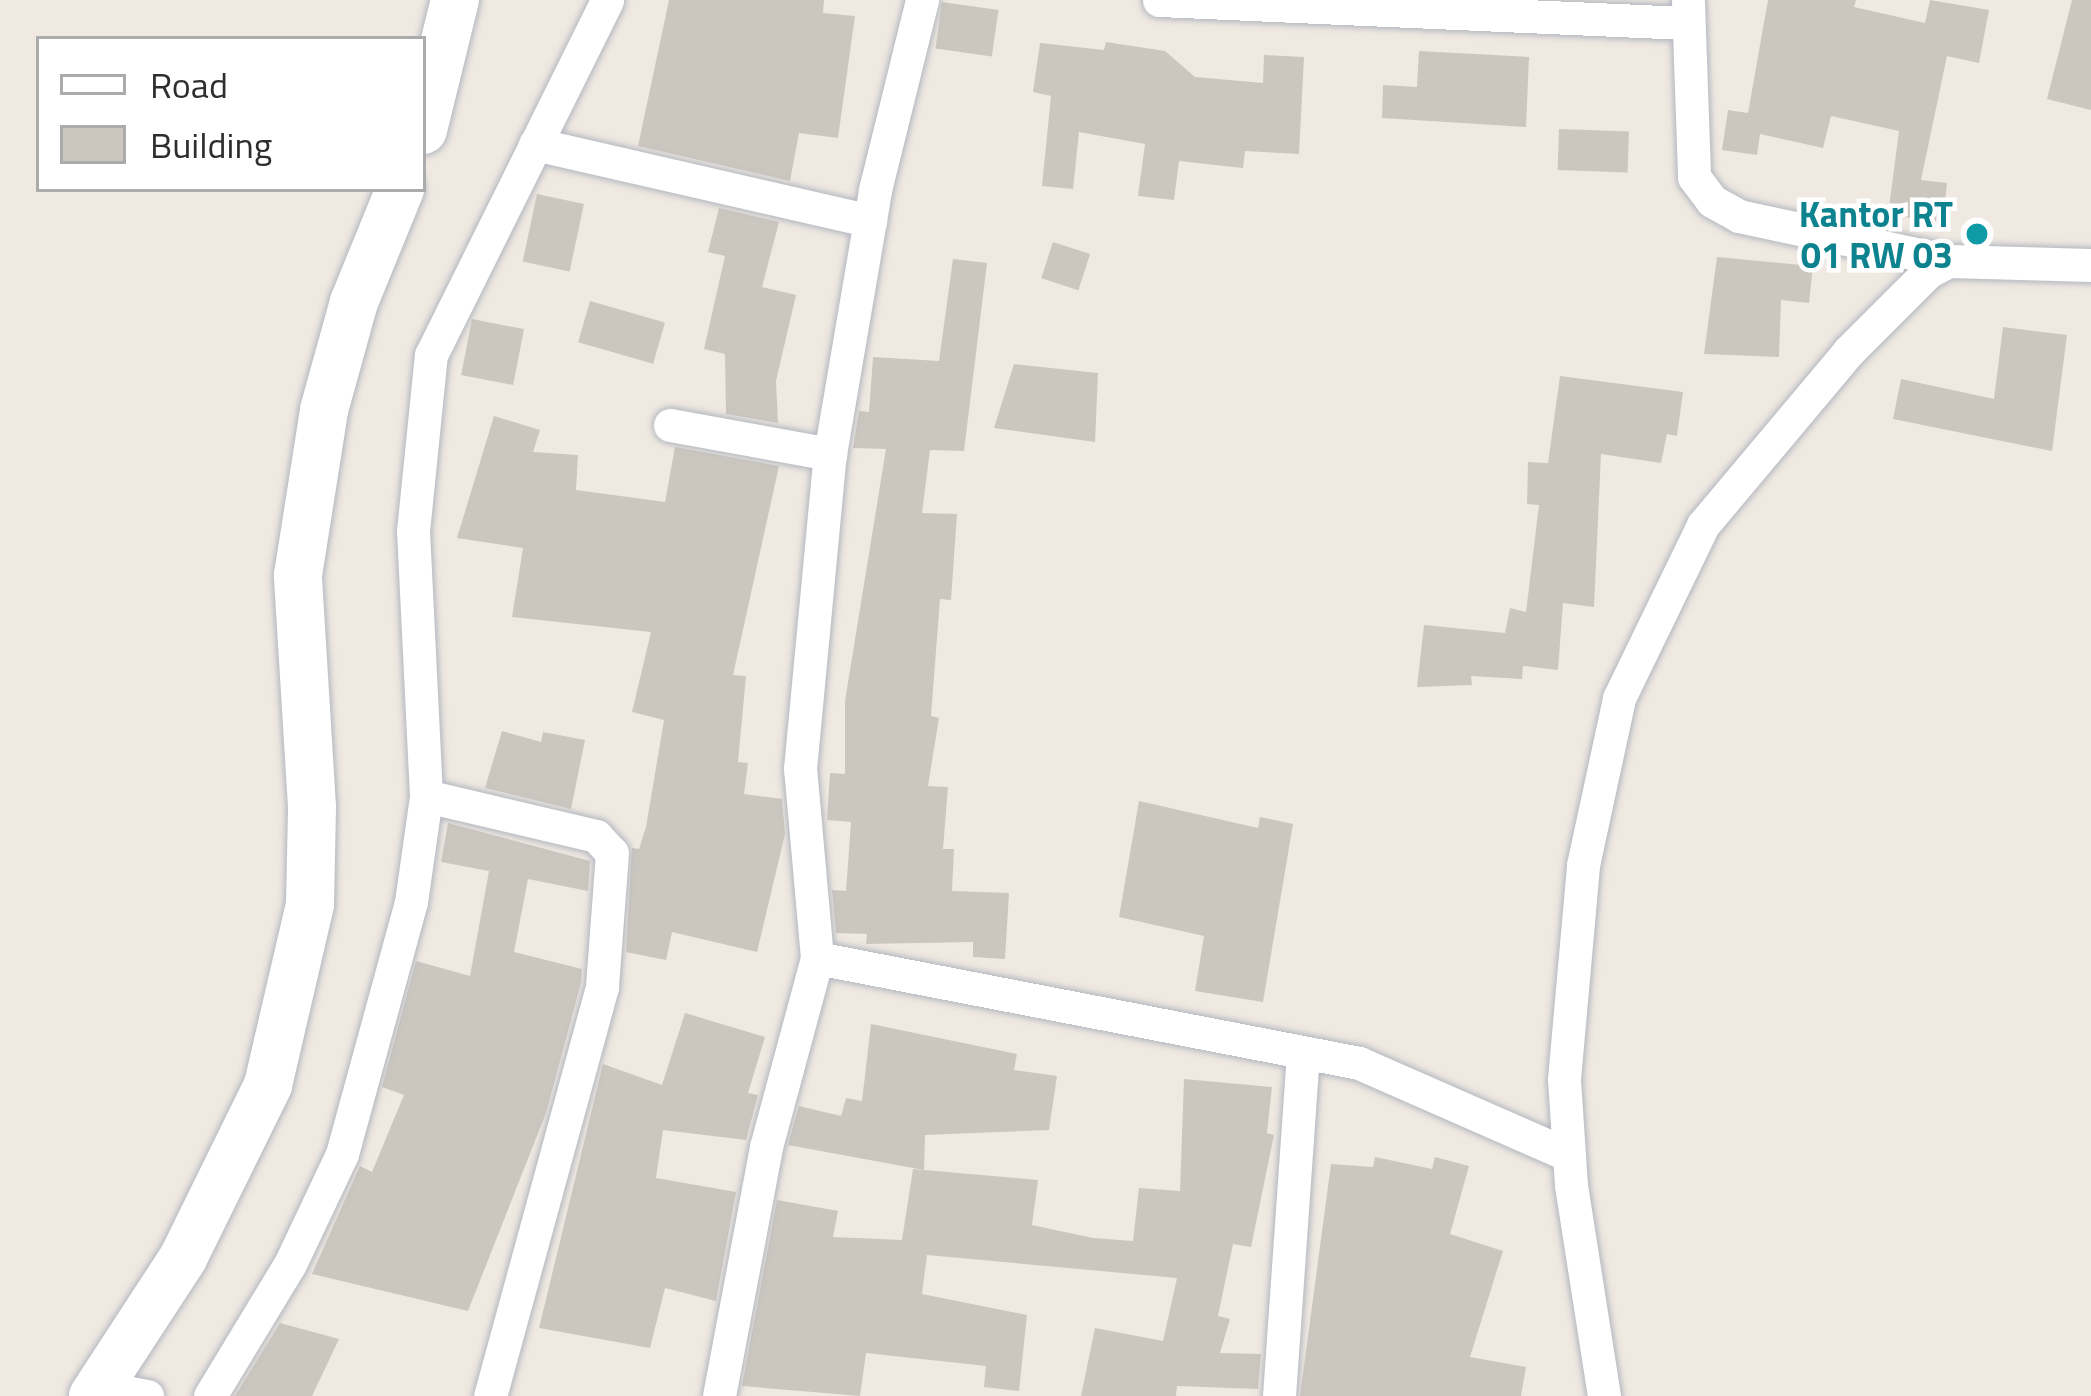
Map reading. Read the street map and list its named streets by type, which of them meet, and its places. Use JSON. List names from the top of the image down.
{
  "places": ["Kantor RT 01 RW 03"],
  "legend": ["Road", "Building"]
}
